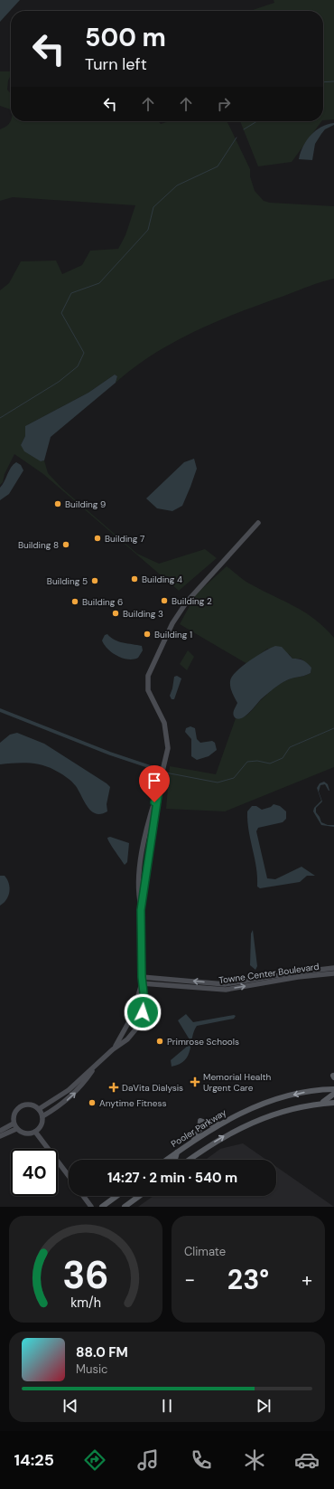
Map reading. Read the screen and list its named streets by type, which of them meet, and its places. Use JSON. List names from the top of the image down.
{
  "streets": {
    "main road": ["Pooler Parkway"],
    "street": ["Towne Center Boulevard"]
  },
  "places": {
    "other": [
      "Building 9",
      "Building 7",
      "Building 8",
      "Building 4",
      "Building 5",
      "Building 2",
      "Building 6",
      "Building 3",
      "Building 1",
      "Primrose Schools",
      "Anytime Fitness"
    ],
    "health": ["Memorial Health Urgent Care", "DaVita Dialysis"]
  },
  "page": {
    "turn": ["500 m", "Turn left"],
    "limit": "40",
    "trip": "14:27 · 2 min · 540 m",
    "tile": "Climate",
    "heat": ["−", "23°", "+"],
    "song": ["88.0 FM", "Music"],
    "tabs": "14:25",
    "gauge": ["36", "km/h"]
  }
}
